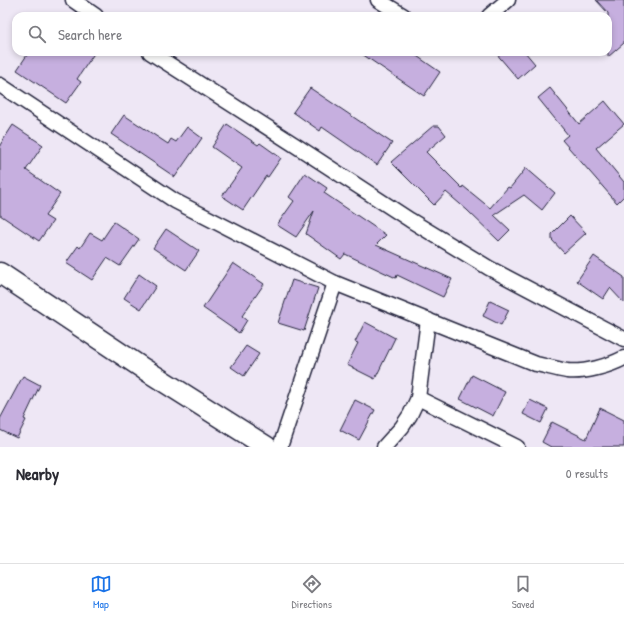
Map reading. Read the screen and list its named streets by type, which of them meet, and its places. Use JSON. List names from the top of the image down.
{
  "page": {
    "search": "Search here",
    "heading": ["Nearby", "0 results"],
    "nav": ["Map", "Directions", "Saved"]
  }
}
